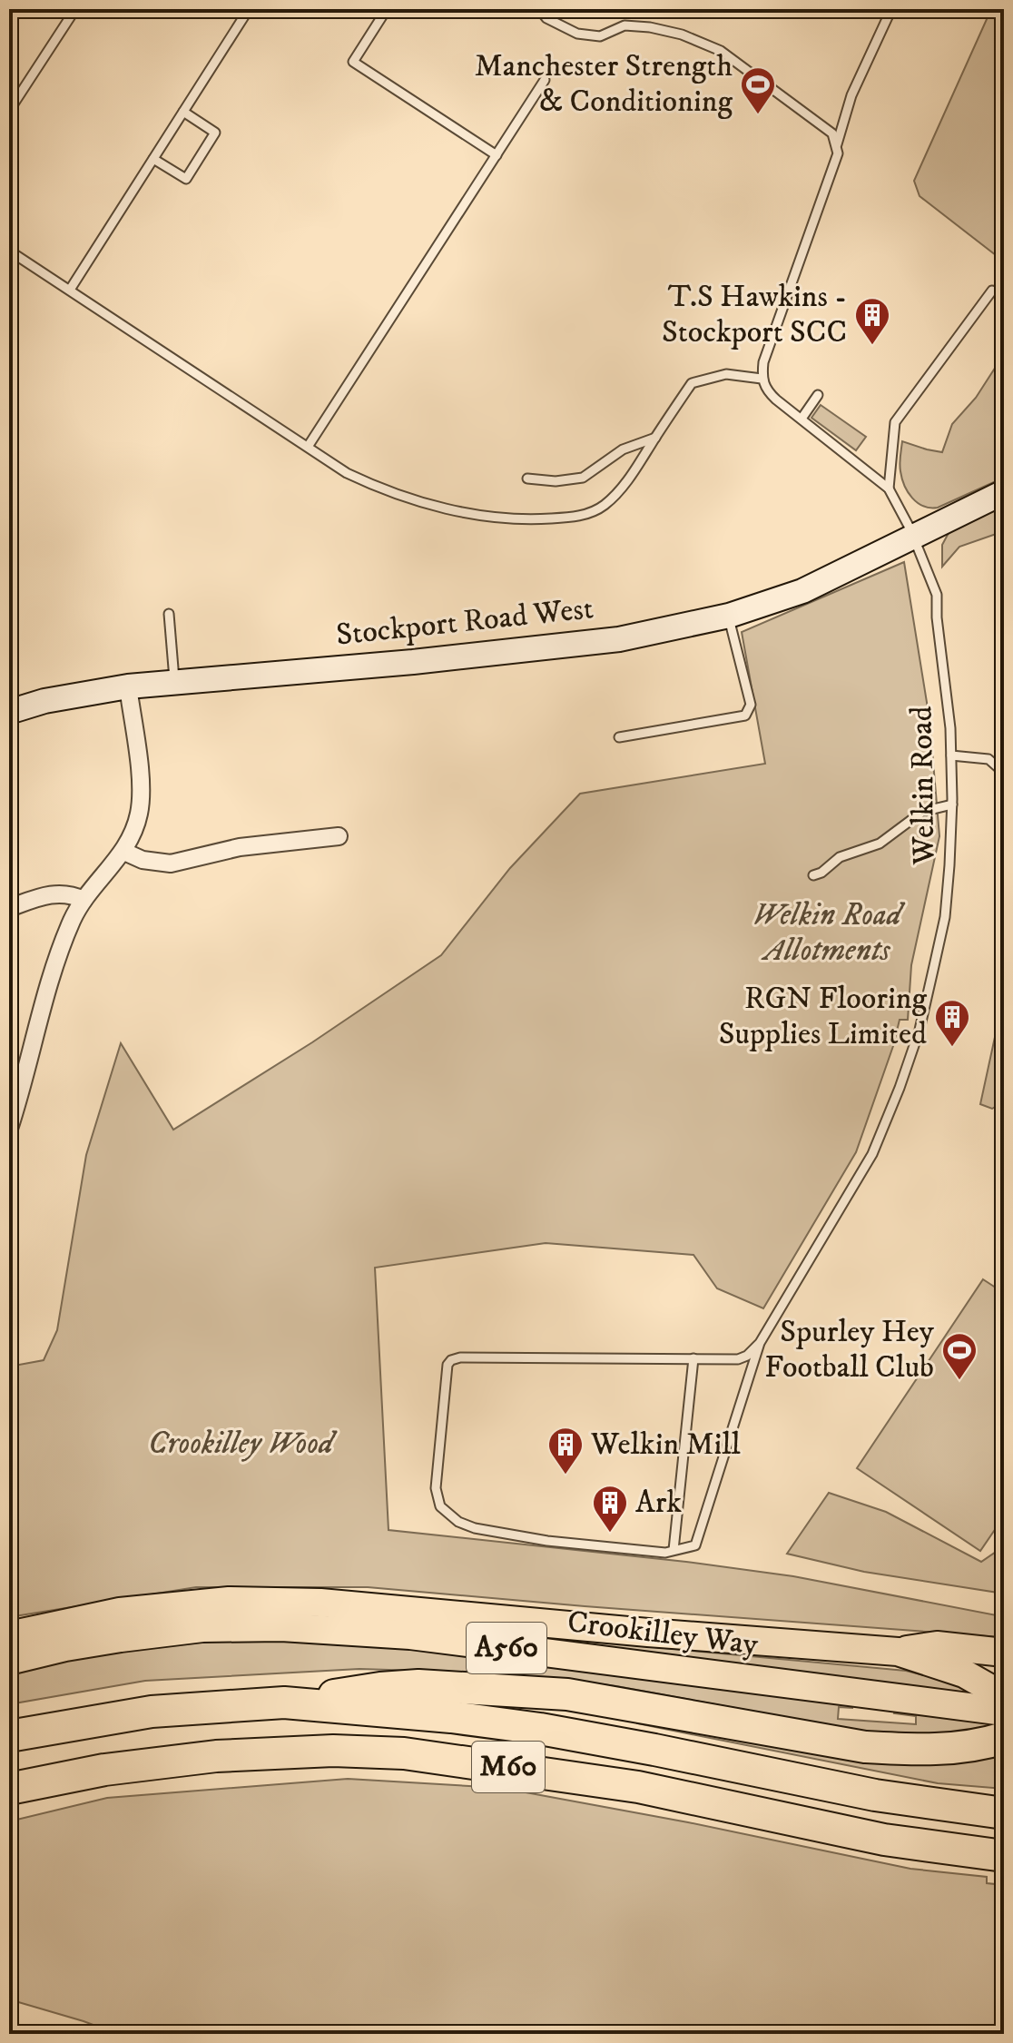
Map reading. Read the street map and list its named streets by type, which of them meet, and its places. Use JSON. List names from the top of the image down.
{
  "streets": {
    "highway": ["M60"],
    "main road": ["Stockport Road West", "Crookilley Way", "A560"],
    "lane": ["Welkin Road"]
  },
  "crossings": [
    ["Stockport Road West", "Welkin Road"]
  ],
  "parks": ["Welkin Road Allotments", "Crookilley Wood"],
  "places": {
    "sports": ["Manchester Strength & Conditioning", "Spurley Hey Football Club"],
    "building": [
      "T.S Hawkins - Stockport SCC",
      "RGN Flooring Supplies Limited",
      "Welkin Mill",
      "Ark"
    ]
  }
}
